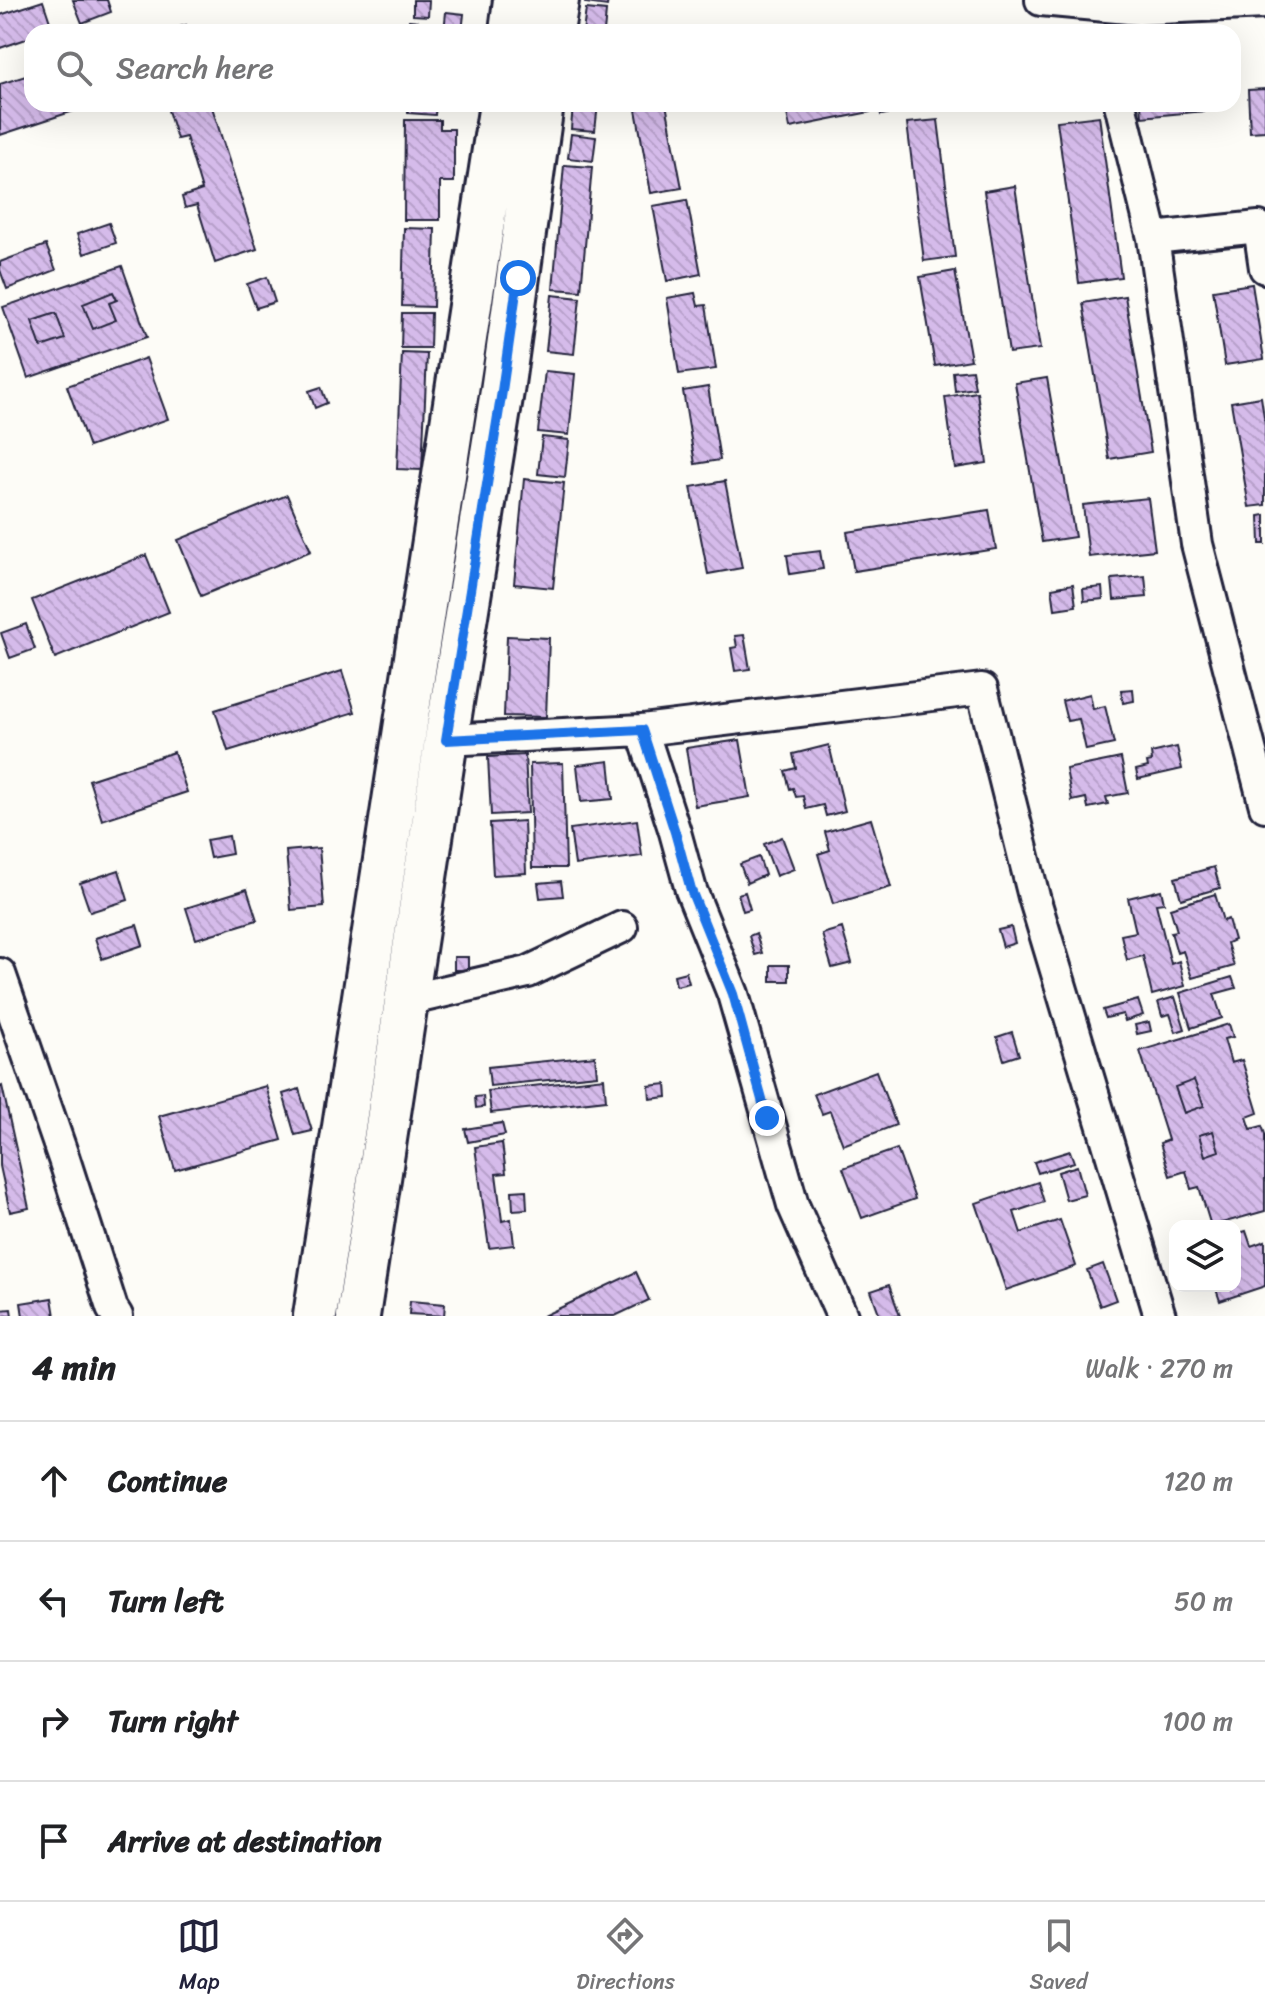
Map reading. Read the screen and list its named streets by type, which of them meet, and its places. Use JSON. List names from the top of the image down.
{
  "page": {
    "search": "Search here",
    "heading": ["4 min", "Walk · 270 m"],
    "list": [
      ["Continue", "120 m"],
      ["Turn left", "50 m"],
      ["Turn right", "100 m"],
      "Arrive at destination"
    ],
    "nav": ["Map", "Directions", "Saved"]
  }
}
